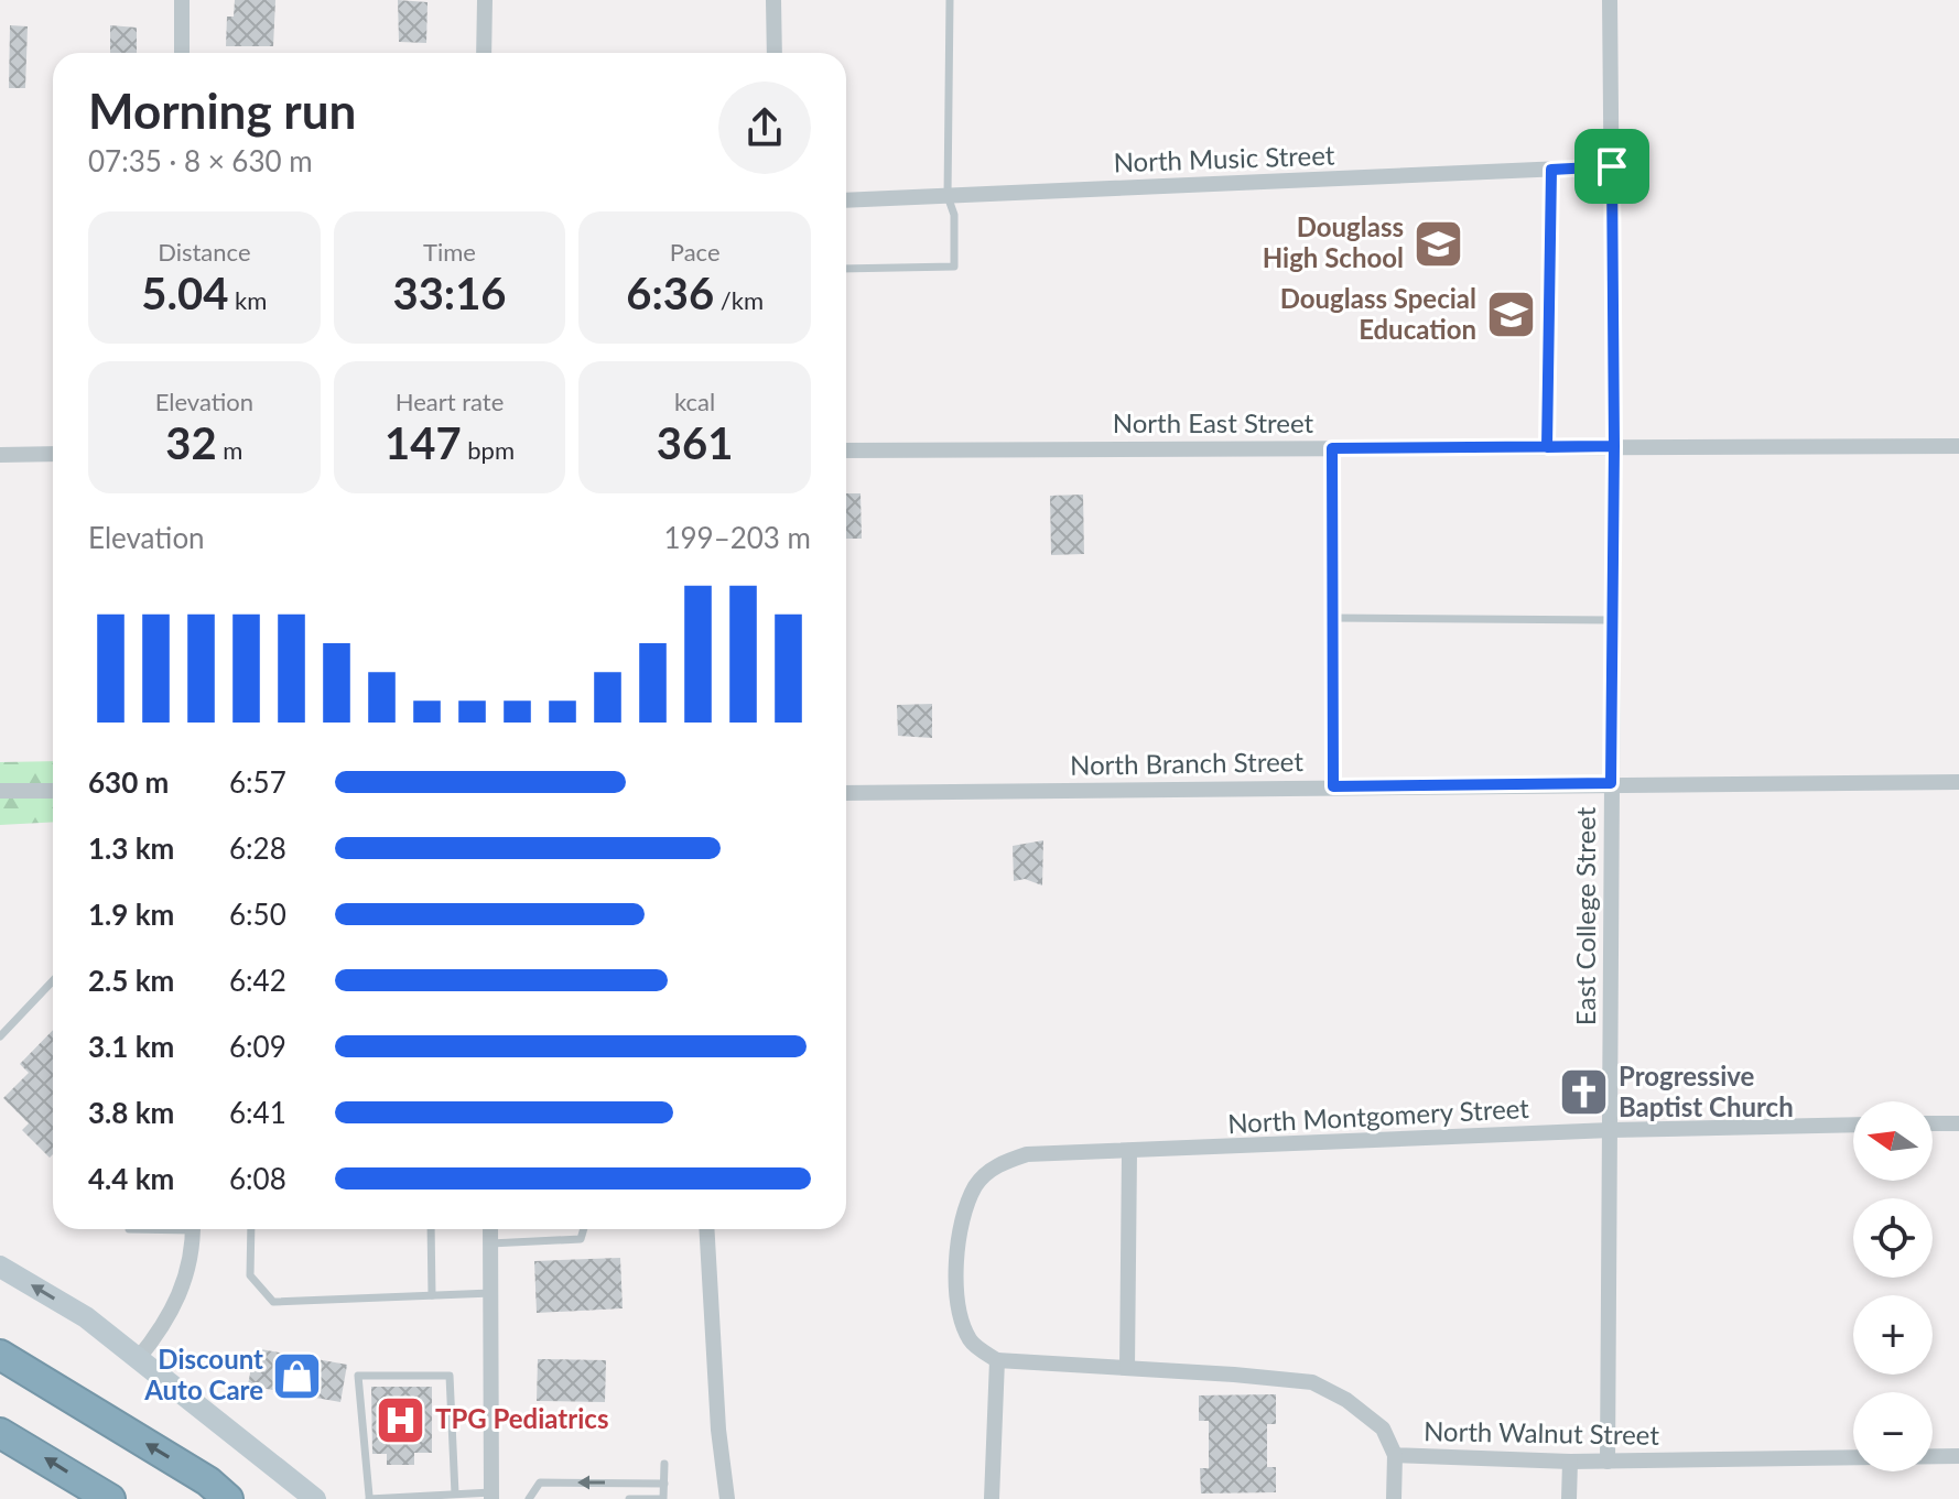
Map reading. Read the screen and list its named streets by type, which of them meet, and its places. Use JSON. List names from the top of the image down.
{
  "streets": {
    "street": [
      "North Music Street",
      "North East Street",
      "North Branch Street",
      "East College Street",
      "North Montgomery Street",
      "North Walnut Street"
    ]
  },
  "crossings": [
    ["North Music Street", "East College Street"],
    ["North East Street", "East College Street"],
    ["North Branch Street", "East College Street"],
    ["East College Street", "North Montgomery Street"],
    ["East College Street", "North Walnut Street"],
    ["North Montgomery Street", "North Walnut Street"]
  ],
  "places": {
    "school or university": ["Douglass High School", "Douglass Special Education"],
    "church": ["Progressive Baptist Church"],
    "shop": ["Discount Auto Care"],
    "hospital": ["TPG Pediatrics"]
  },
  "north": "left",
  "page": {
    "heading": ["Morning run", "07:35 · 8 × 630 m"],
    "stats": [
      ["Distance", "5.04 km"],
      ["Time", "33:16"],
      ["Pace", "6:36 /km"],
      ["Elevation", "32 m"],
      ["Heart rate", "147 bpm"],
      ["kcal", "361"]
    ],
    "chart": ["Elevation", "199–203 m"],
    "list": [
      {
        "name": "630 m",
        "note": "6:57"
      },
      {
        "name": "1.3 km",
        "note": "6:28"
      },
      {
        "name": "1.9 km",
        "note": "6:50"
      },
      {
        "name": "2.5 km",
        "note": "6:42"
      },
      {
        "name": "3.1 km",
        "note": "6:09"
      },
      {
        "name": "3.8 km",
        "note": "6:41"
      },
      {
        "name": "4.4 km",
        "note": "6:08"
      }
    ],
    "map_buttons": ["+", "−"]
  }
}
